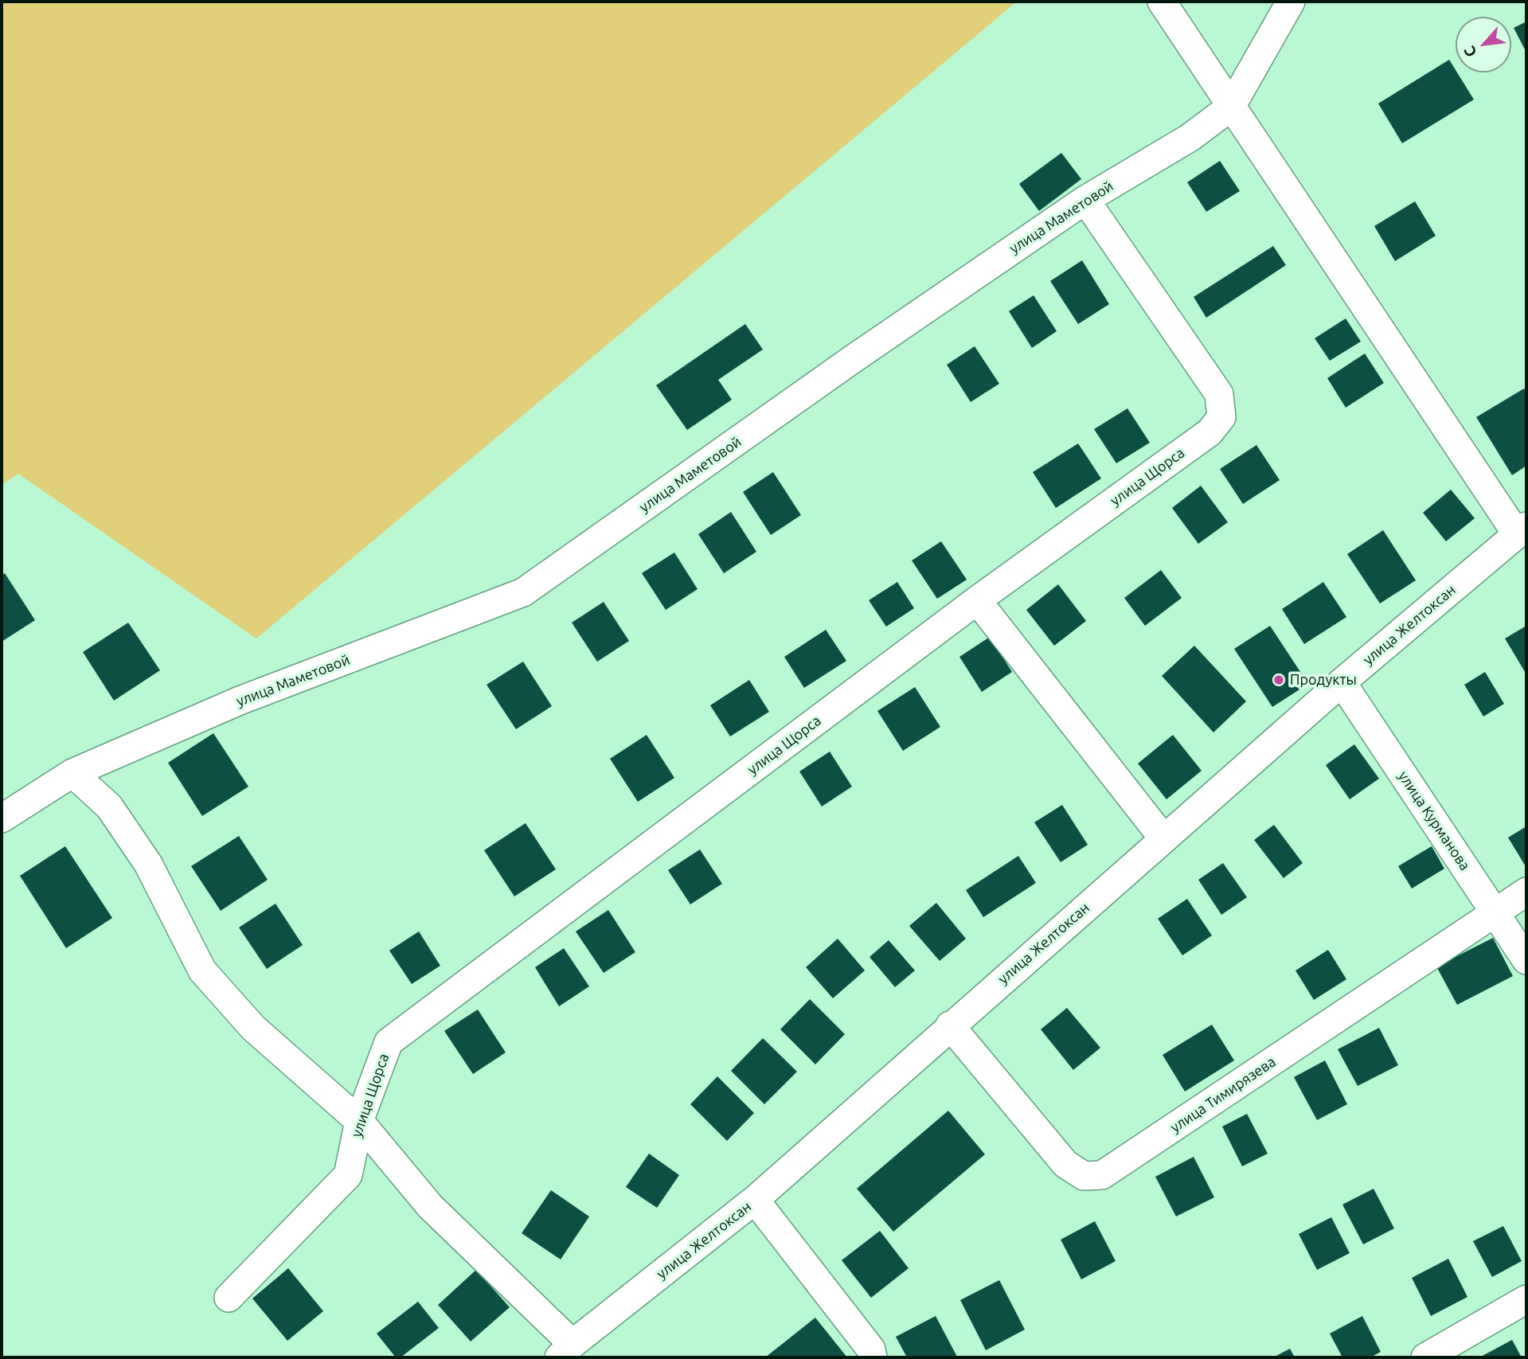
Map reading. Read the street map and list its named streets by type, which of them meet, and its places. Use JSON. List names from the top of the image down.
{
  "streets": {
    "street": [
      "улица Маметовой",
      "улица Щорса",
      "улица Желтоксан",
      "улица Курманова",
      "улица Тимирязева"
    ]
  },
  "crossings": [
    ["улица Маметовой", "улица Щорса"],
    ["улица Желтоксан", "улица Курманова"],
    ["улица Желтоксан", "улица Тимирязева"],
    ["улица Курманова", "улица Тимирязева"]
  ],
  "places": ["Продукты"],
  "north": "bottom left"
}
